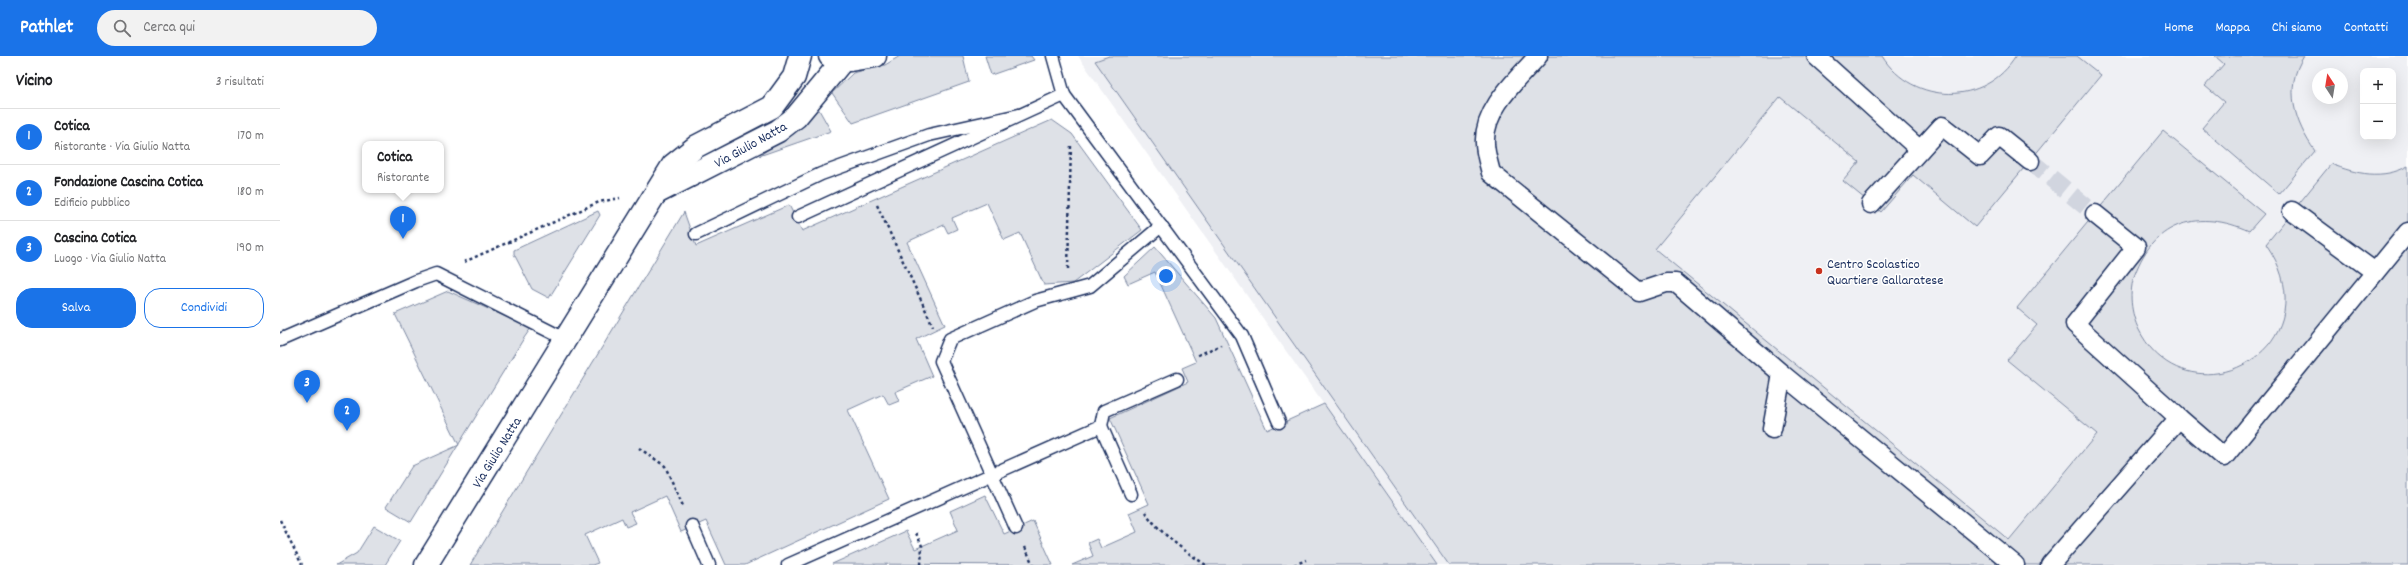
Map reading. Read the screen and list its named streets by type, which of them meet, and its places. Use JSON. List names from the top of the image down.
{
  "streets": {
    "street": ["Via Giulio Natta"]
  },
  "places": ["Centro Scolastico Quartiere Gallaratese"],
  "north": "top",
  "page": {
    "header": "Pathlet",
    "search": "Cerca qui",
    "nav": [
      "Home",
      "Mappa",
      "Chi siamo",
      "Contatti"
    ],
    "heading": ["Vicino", "3 risultati"],
    "map_buttons": ["+", "−"],
    "list": [
      {
        "mark": "1",
        "name": "Cotica",
        "note": "Ristorante · Via Giulio Natta",
        "value": "170 m"
      },
      {
        "mark": "2",
        "name": "Fondazione Cascina Cotica",
        "note": "Edificio pubblico",
        "value": "180 m"
      },
      {
        "mark": "3",
        "name": "Cascina Cotica",
        "note": "Luogo · Via Giulio Natta",
        "value": "190 m"
      }
    ],
    "popup": ["Cotica", "Ristorante"],
    "pins": ["1", "3", "2"],
    "buttons": ["Salva", "Condividi"]
  }
}
